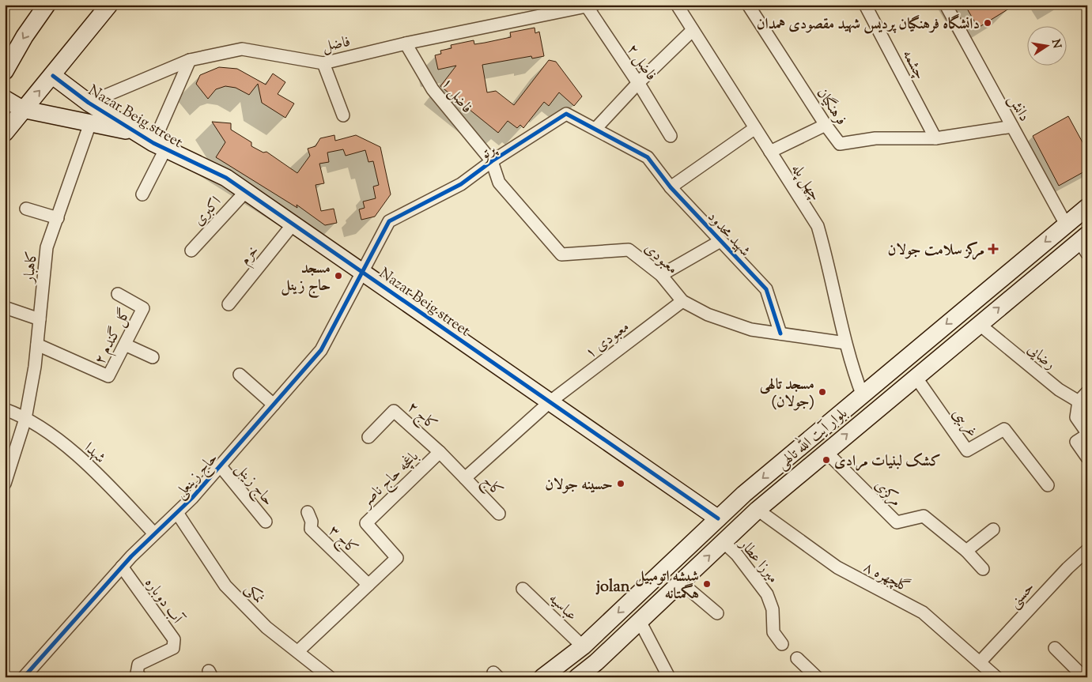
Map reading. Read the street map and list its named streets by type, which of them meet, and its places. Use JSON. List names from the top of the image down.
{
  "streets": {
    "main road": ["Nazar Beig street", "بلوار آیت الله تالهی"],
    "street": [
      "فاضل",
      "فاضل ۲",
      "چشمه",
      "فاضل ۱",
      "فرهنگیان",
      "دانش",
      "پرتو",
      "چهل پله",
      "اکبری",
      "شهید محدود",
      "خرم",
      "معبودی",
      "کاهبار",
      "گل گندم ۲",
      "معبودی ۱",
      "رضایی",
      "کاج ۲",
      "غریبی",
      "شهدا",
      "حاج زینعلی",
      "باغچه حاج ناصر",
      "حاج زینل",
      "کاج",
      "مرکزی",
      "کاج ۳",
      "میرزا عطار",
      "گلچهره ۸",
      "نمکی",
      "حسنی",
      "آب دوباره",
      "عباسیه"
    ]
  },
  "crossings": [
    ["فاضل", "فاضل ۲"],
    ["فاضل", "فاضل ۱"],
    ["فاضل", "Nazar Beig street"],
    ["چشمه", "فرهنگیان"],
    ["فاضل ۱", "پرتو"],
    ["فاضل ۱", "معبودی"],
    ["دانش", "بلوار آیت الله تالهی"],
    ["Nazar Beig street", "پرتو"],
    ["Nazar Beig street", "اکبری"],
    ["Nazar Beig street", "خرم"],
    ["Nazar Beig street", "کاهبار"],
    ["Nazar Beig street", "معبودی ۱"],
    ["Nazar Beig street", "بلوار آیت الله تالهی"],
    ["Nazar Beig street", "حاج زینعلی"],
    ["پرتو", "شهید محدود"],
    ["پرتو", "معبودی"],
    ["پرتو", "حاج زینعلی"],
    ["چهل پله", "معبودی"],
    ["چهل پله", "بلوار آیت الله تالهی"],
    ["شهید محدود", "معبودی"],
    ["معبودی", "معبودی ۱"],
    ["کاهبار", "گل گندم ۲"],
    ["کاهبار", "شهدا"],
    ["رضایی", "بلوار آیت الله تالهی"],
    ["کاج ۲", "باغچه حاج ناصر"],
    ["غریبی", "بلوار آیت الله تالهی"],
    ["بلوار آیت الله تالهی", "مرکزی"],
    ["بلوار آیت الله تالهی", "میرزا عطار"],
    ["بلوار آیت الله تالهی", "گلچهره ۸"],
    ["بلوار آیت الله تالهی", "عباسیه"],
    ["شهدا", "حاج زینعلی"],
    ["حاج زینعلی", "حاج زینل"],
    ["حاج زینعلی", "نمکی"],
    ["حاج زینعلی", "آب دوباره"],
    ["باغچه حاج ناصر", "کاج"],
    ["باغچه حاج ناصر", "کاج ۳"],
    ["باغچه حاج ناصر", "نمکی"],
    ["گلچهره ۸", "حسنی"]
  ],
  "districts": ["jolan"],
  "places": {
    "other": [
      "دانشگاه فرهنگیان پردیس شهید مقصودی همدان",
      "مسجد حاج زینل",
      "مسجد تالهی (جولان)",
      "کشک لبنیات مرادی",
      "حسینه جولان",
      "شیشه اتومبیل هگمتانه"
    ],
    "health": ["مرکز سلامت جولان"]
  },
  "north": "right"
}
